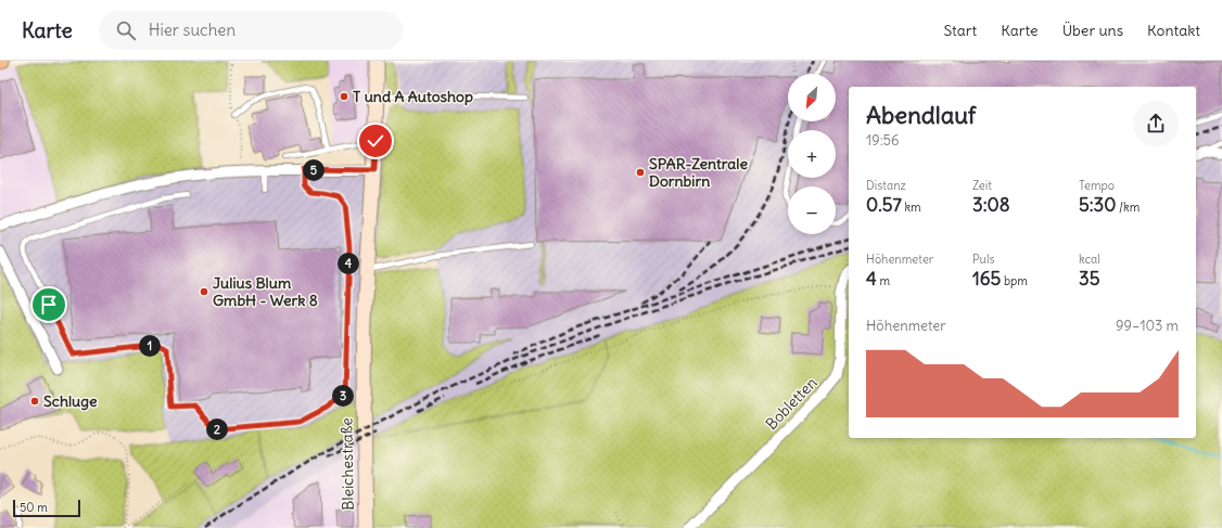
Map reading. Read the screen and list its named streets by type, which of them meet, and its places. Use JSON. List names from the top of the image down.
{
  "streets": {
    "main road": ["Bleichestraße"],
    "street": ["Bobletten"]
  },
  "places": [
    "T und A Autoshop",
    "SPAR-Zentrale Dornbirn",
    "Julius Blum GmbH - Werk 8",
    "Schluge"
  ],
  "scale_bar": "50 m",
  "north": "bottom left",
  "page": {
    "header": "Karte",
    "search": "Hier suchen",
    "nav": [
      "Start",
      "Karte",
      "Über uns",
      "Kontakt"
    ],
    "map_buttons": ["+", "−"],
    "heading": ["Abendlauf", "19:56"],
    "pins": [
      "5",
      "4",
      "1",
      "3",
      "2"
    ],
    "stats": [
      ["Distanz", "0.57 km"],
      ["Zeit", "3:08"],
      ["Tempo", "5:30 /km"],
      ["Höhenmeter", "4 m"],
      ["Puls", "165 bpm"],
      ["kcal", "35"]
    ],
    "chart": ["Höhenmeter", "99–103 m"],
    "scale": "50 m"
  }
}
